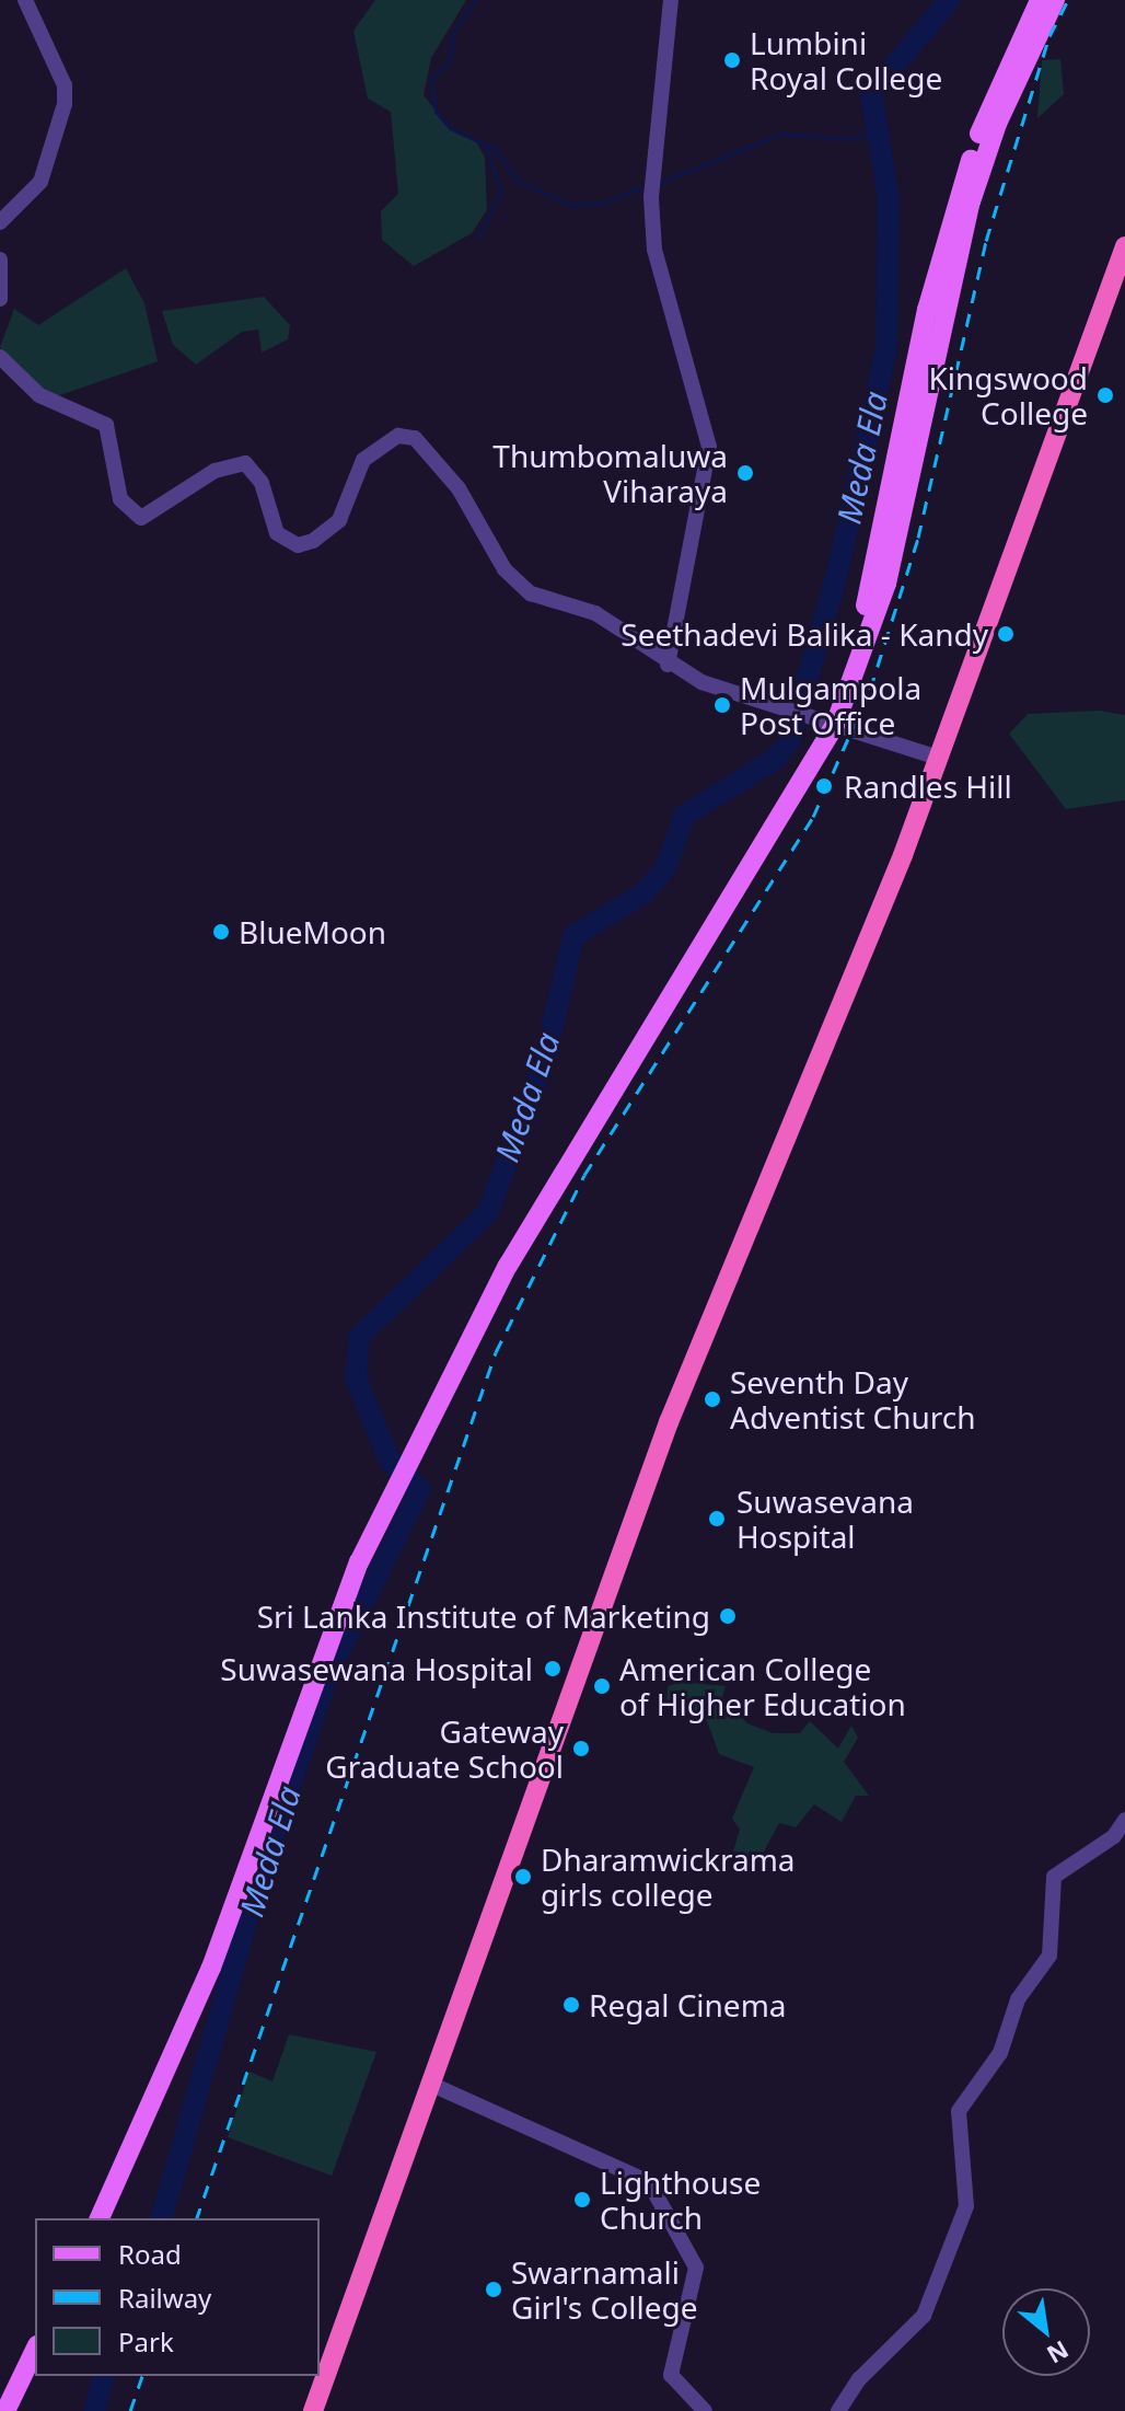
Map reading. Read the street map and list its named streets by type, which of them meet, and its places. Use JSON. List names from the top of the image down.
{
  "water": ["Meda Ela"],
  "places": [
    "Lumbini Royal College",
    "Kingswood College",
    "Thumbomaluwa Viharaya",
    "Seethadevi Balika - Kandy",
    "Mulgampola Post Office",
    "Randles Hill",
    "BlueMoon",
    "Seventh Day Adventist Church",
    "Suwasevana Hospital",
    "Sri Lanka Institute of Marketing",
    "Suwasewana Hospital",
    "American College of Higher Education",
    "Gateway Graduate School",
    "Dharamwickrama girls college",
    "Regal Cinema",
    "Lighthouse Church",
    "Swarnamali Girl's College"
  ],
  "legend": ["Road", "Railway", "Park"],
  "north": "bottom right"
}
